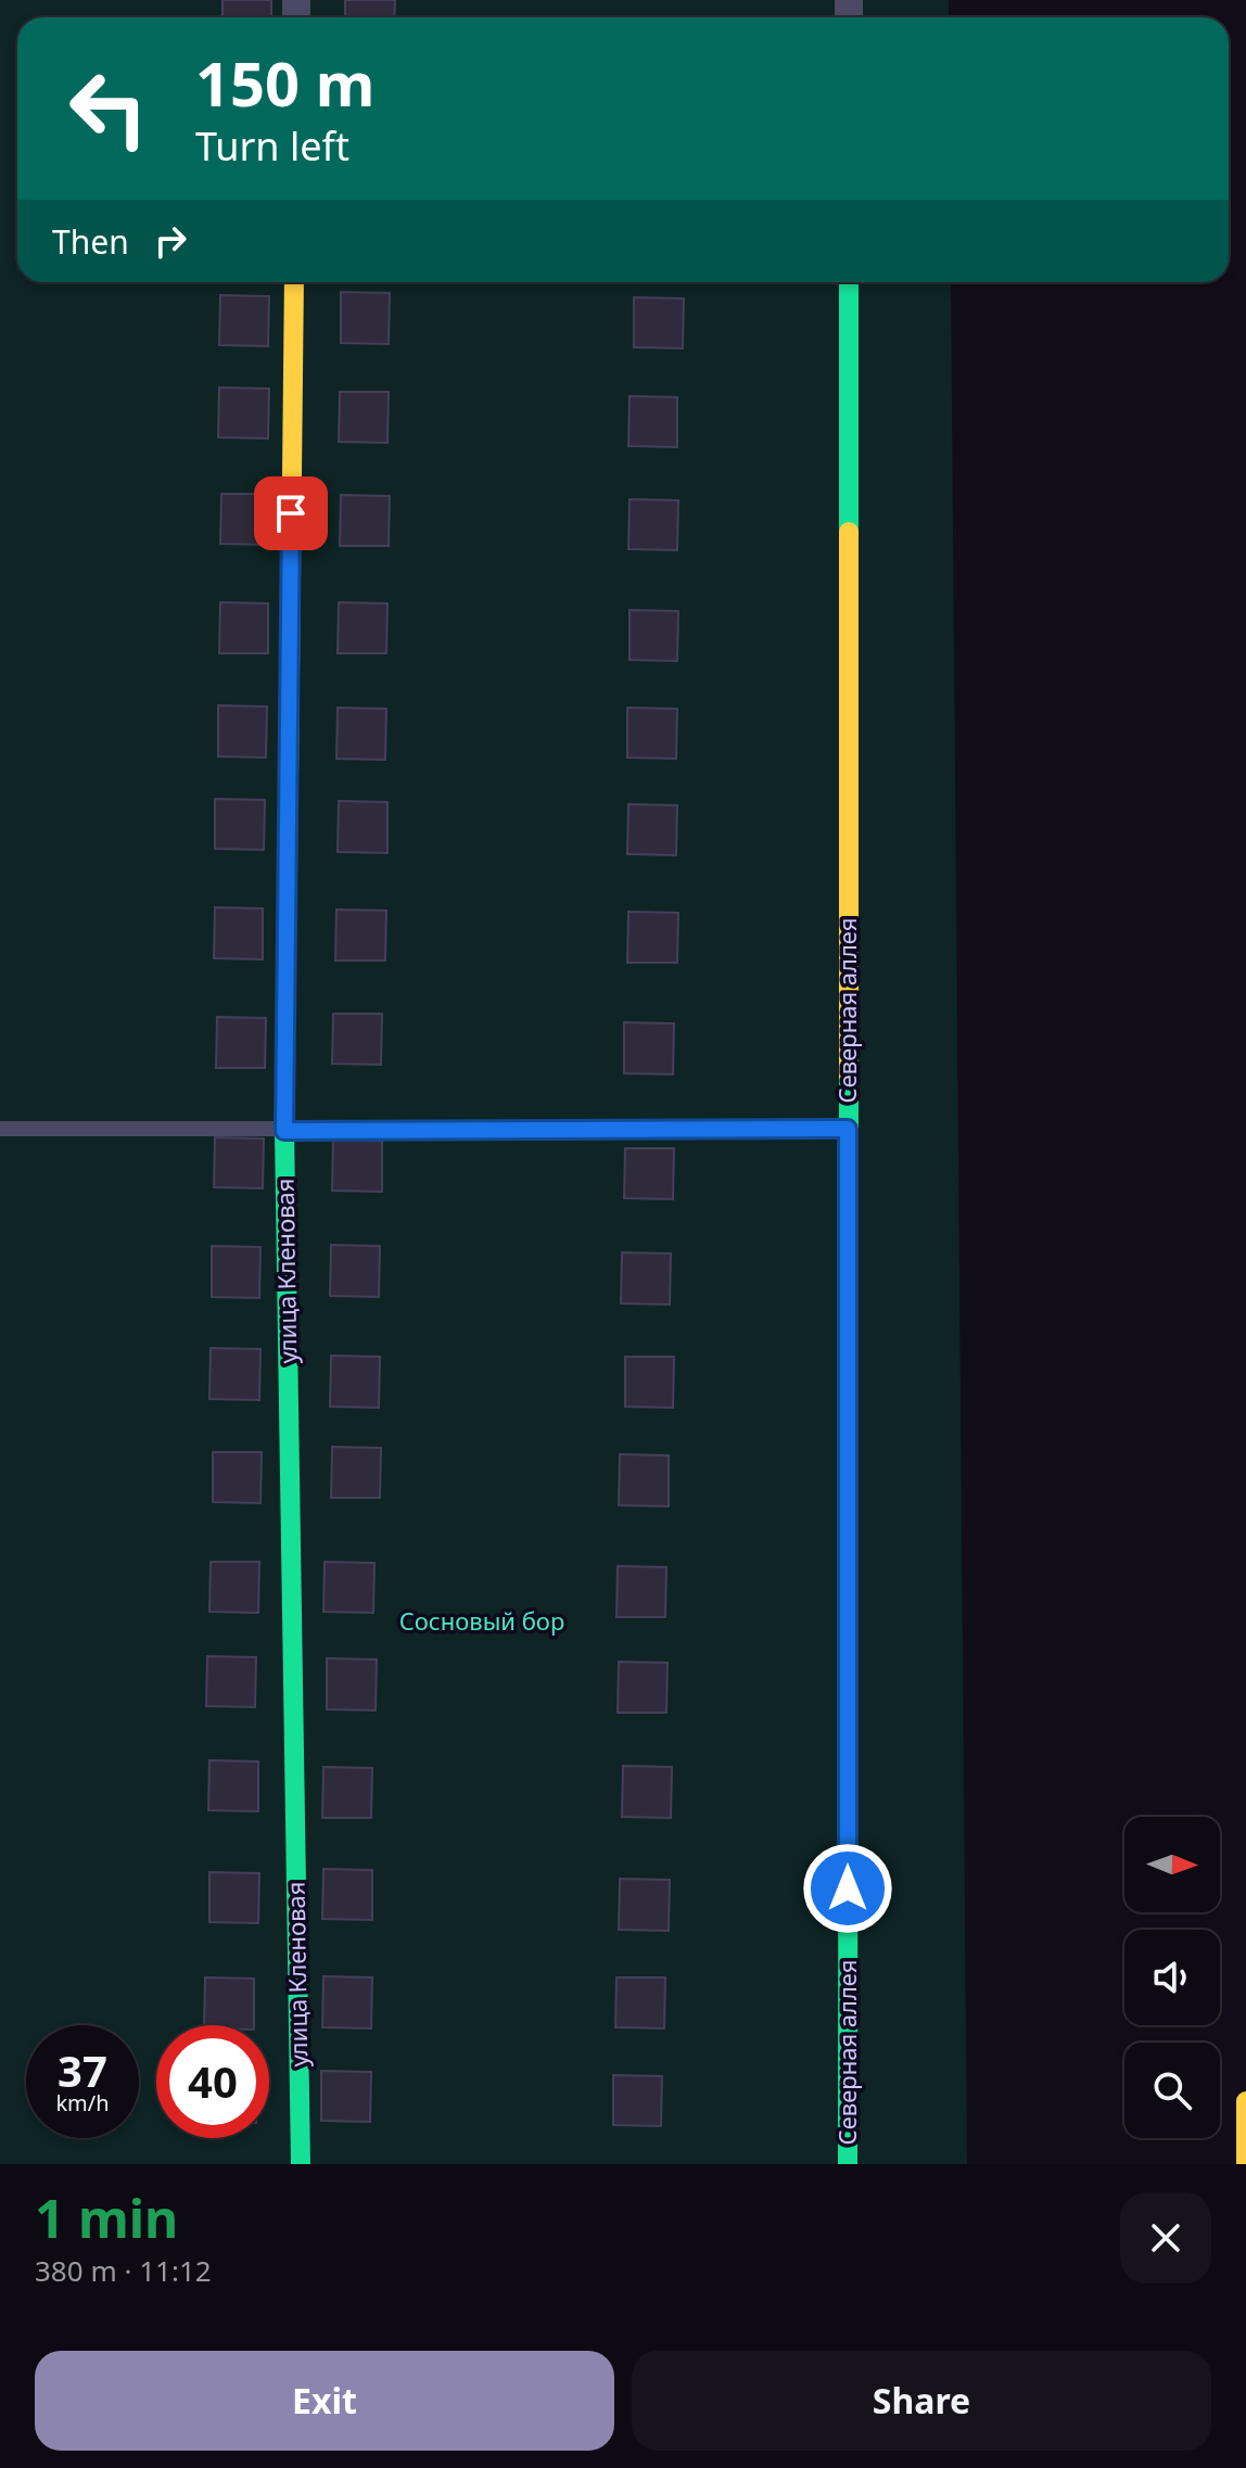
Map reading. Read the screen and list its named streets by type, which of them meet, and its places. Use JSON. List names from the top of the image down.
{
  "streets": {
    "main road": ["Северная аллея", "улица Кленовая"]
  },
  "parks": ["Сосновый бор"],
  "north": "right",
  "page": {
    "turn": ["150 m", "Turn left"],
    "then": "Then",
    "speed": "37 km/h",
    "limit": "40",
    "heading": ["1 min", "380 m · 11:12"],
    "buttons": ["Exit", "Share"]
  }
}
